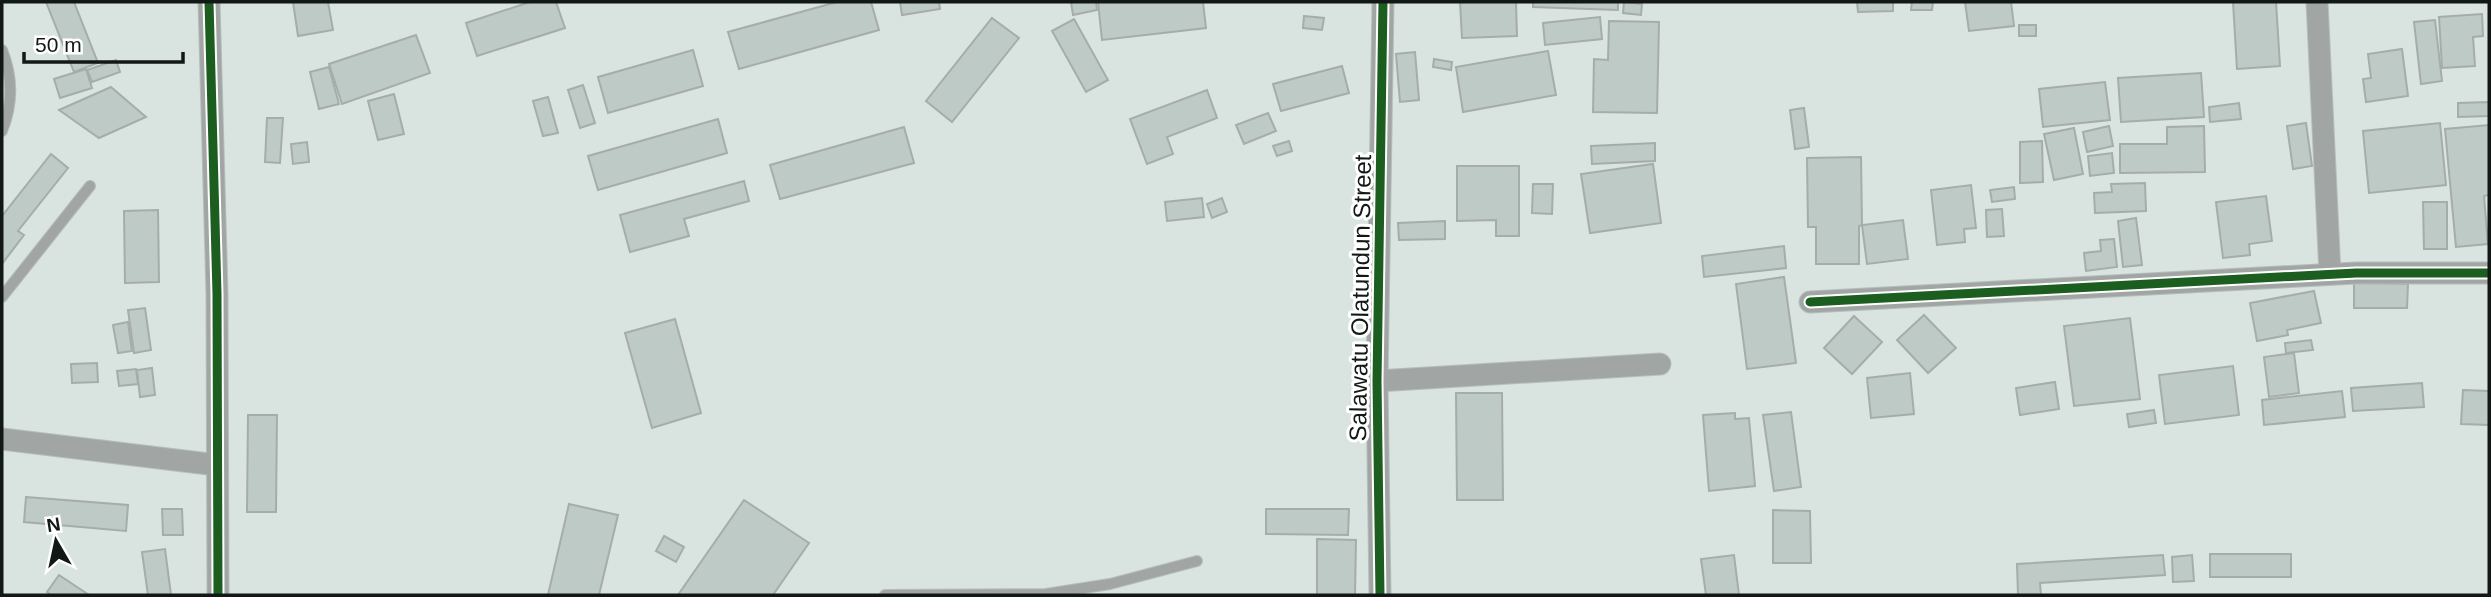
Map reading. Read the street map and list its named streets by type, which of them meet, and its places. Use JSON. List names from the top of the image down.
{
  "streets": {
    "street": ["Salawatu Olatundun Street"]
  },
  "scale_bar": "50 m",
  "north": "top"
}
